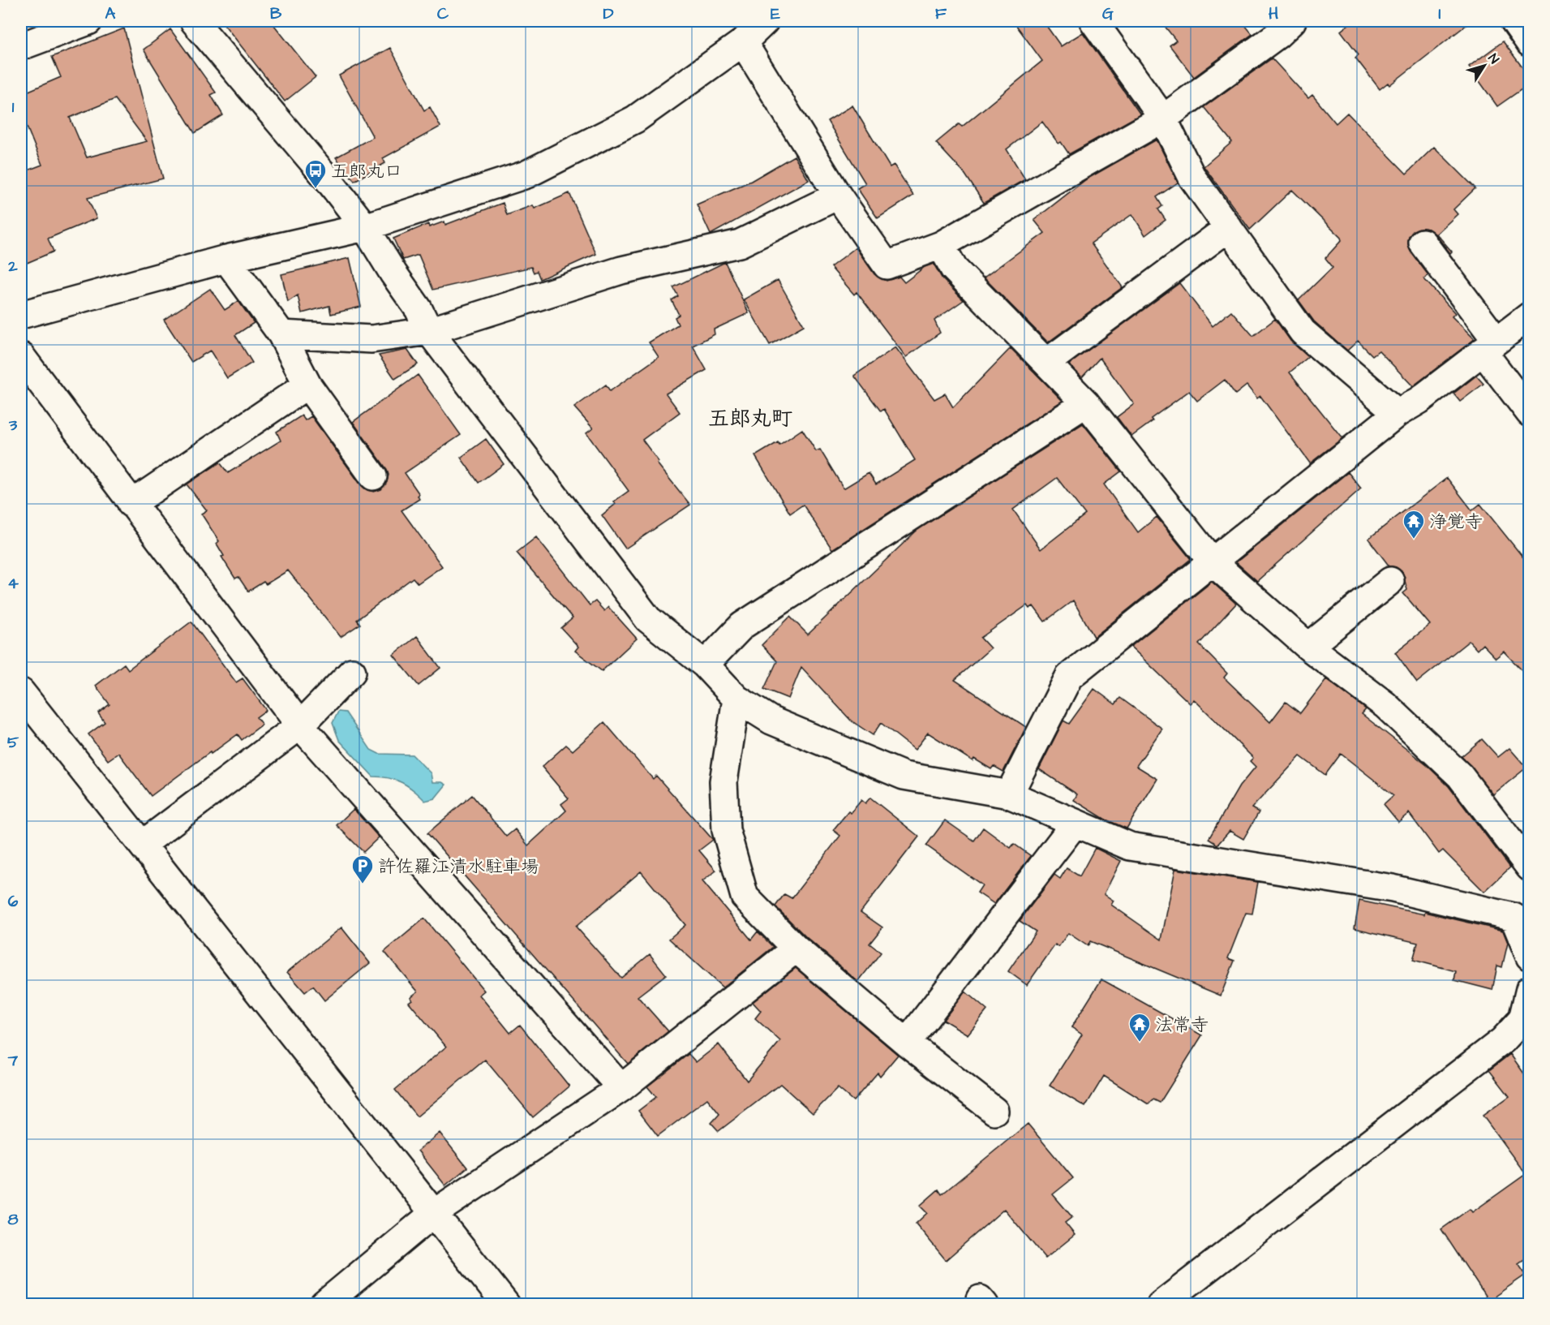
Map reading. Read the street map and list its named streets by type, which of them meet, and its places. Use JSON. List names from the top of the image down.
{
  "districts": ["五郎丸町"],
  "places": {
    "bus stop": ["五郎丸口"],
    "temple": ["浄覚寺", "法常寺"],
    "parking": ["許佐羅江清水駐車場"]
  },
  "north": "top right",
  "grid": {
    "columns": [
      "A",
      "B",
      "C",
      "D",
      "E",
      "F",
      "G",
      "H",
      "I"
    ],
    "rows": [
      "1",
      "2",
      "3",
      "4",
      "5",
      "6",
      "7",
      "8"
    ]
  }
}
